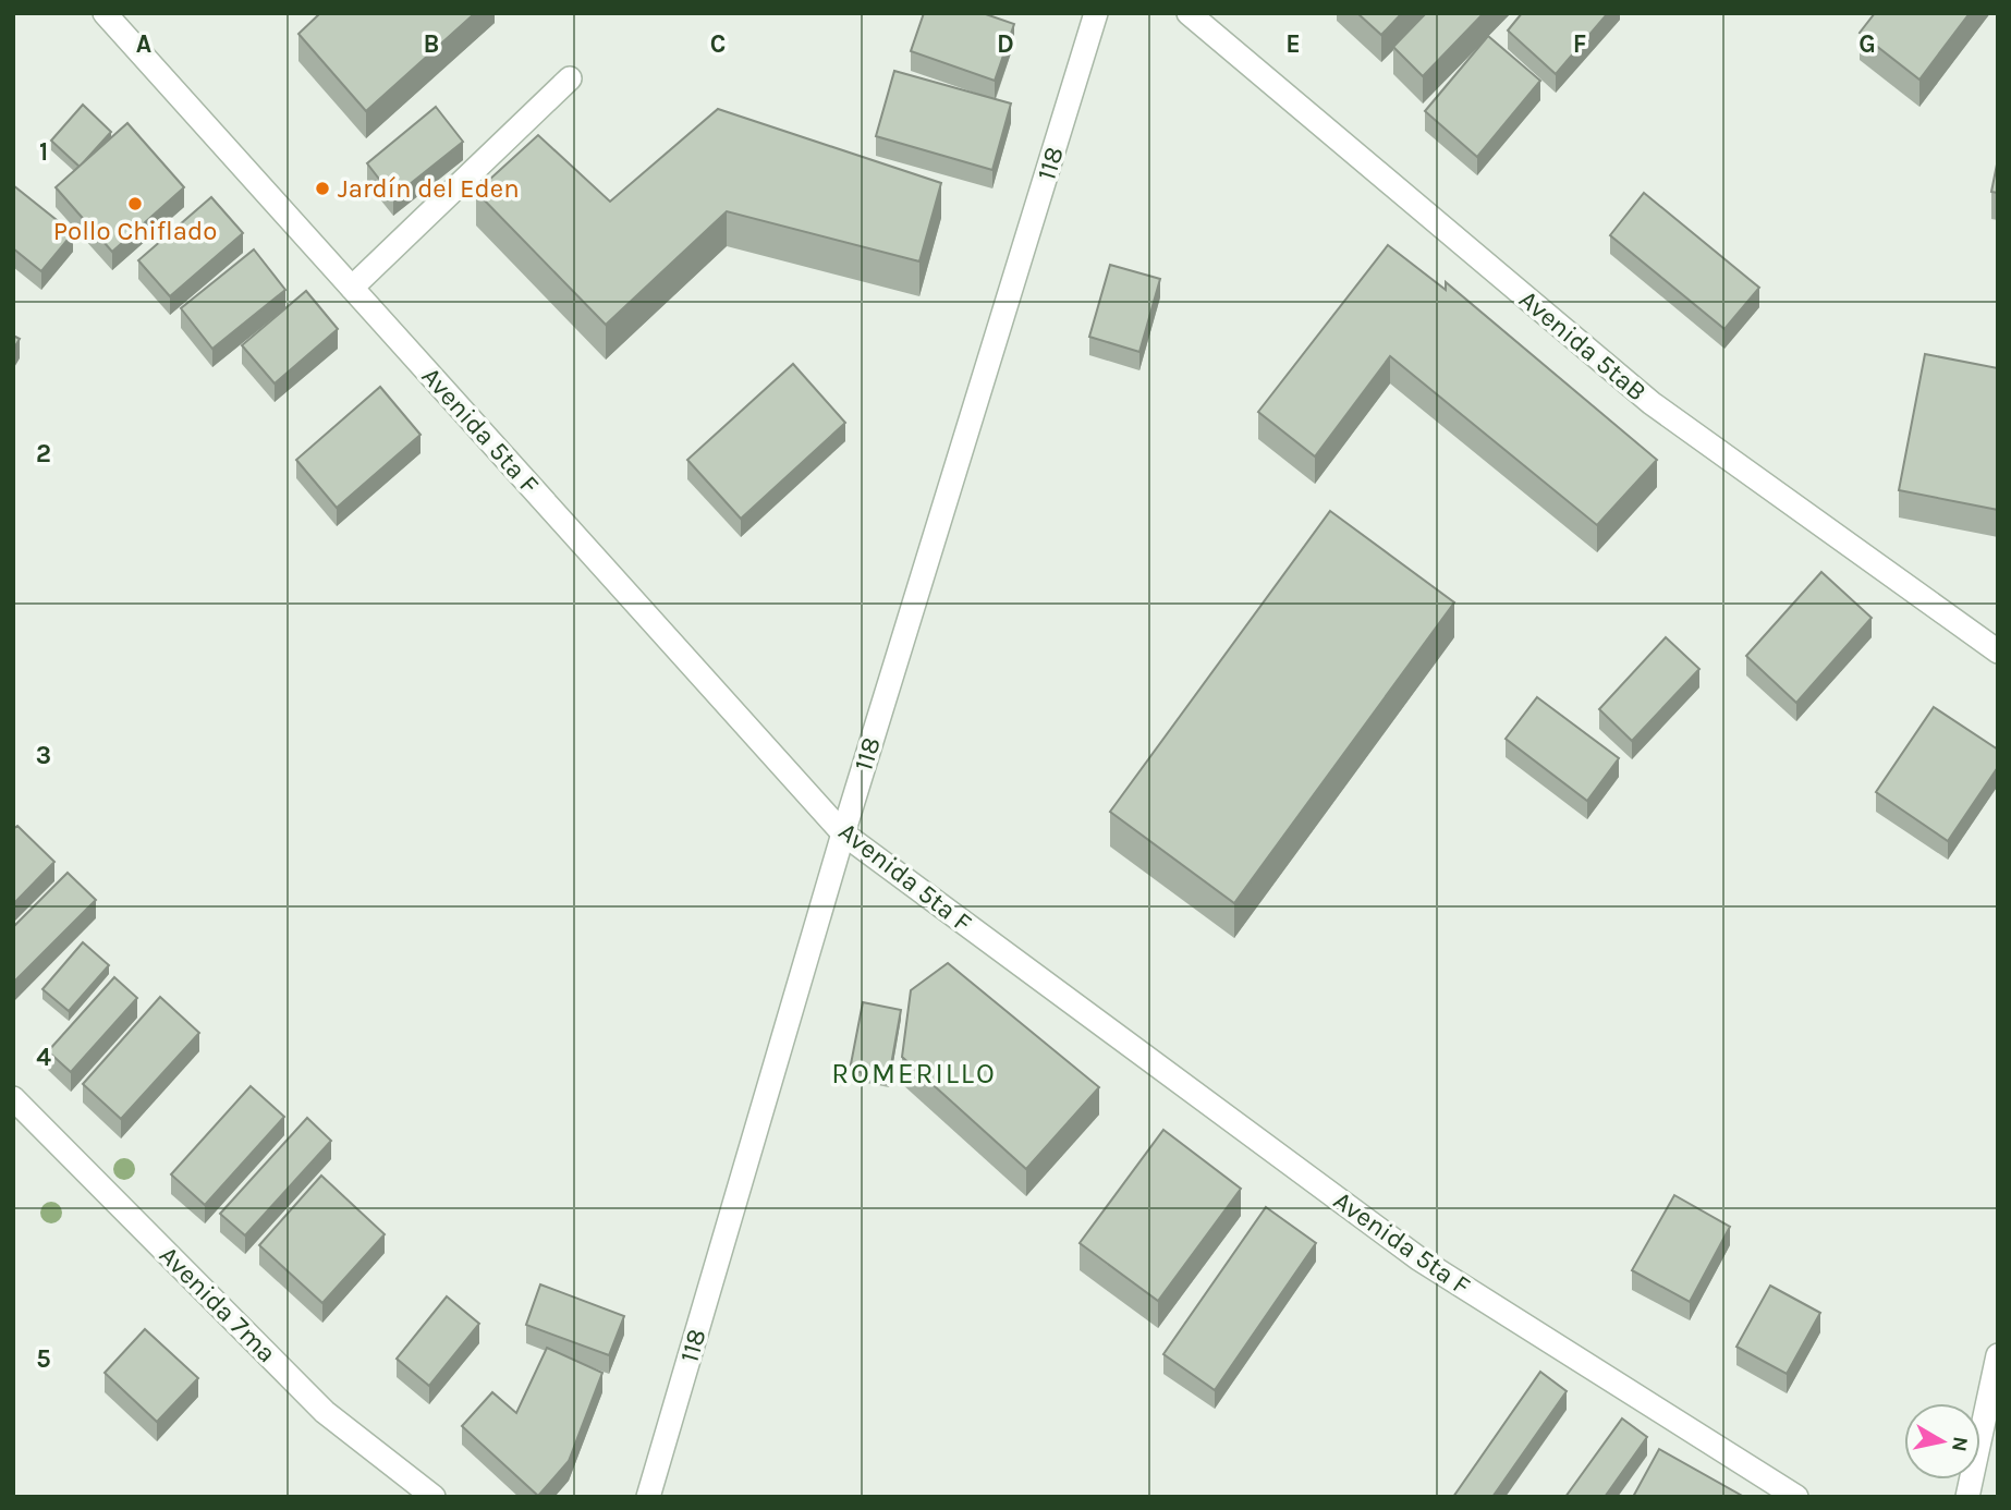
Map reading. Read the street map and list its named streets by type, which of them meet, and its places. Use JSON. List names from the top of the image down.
{
  "streets": {
    "street": [
      "118",
      "Avenida 5taB",
      "Avenida 5ta F",
      "Avenida 7ma"
    ]
  },
  "crossings": [
    ["118", "Avenida 5ta F"]
  ],
  "districts": ["ROMERILLO"],
  "places": ["Jardín del Eden", "Pollo Chiflado"],
  "north": "right",
  "grid": {
    "columns": [
      "A",
      "B",
      "C",
      "D",
      "E",
      "F",
      "G"
    ],
    "rows": [
      "1",
      "2",
      "3",
      "4",
      "5"
    ]
  }
}
